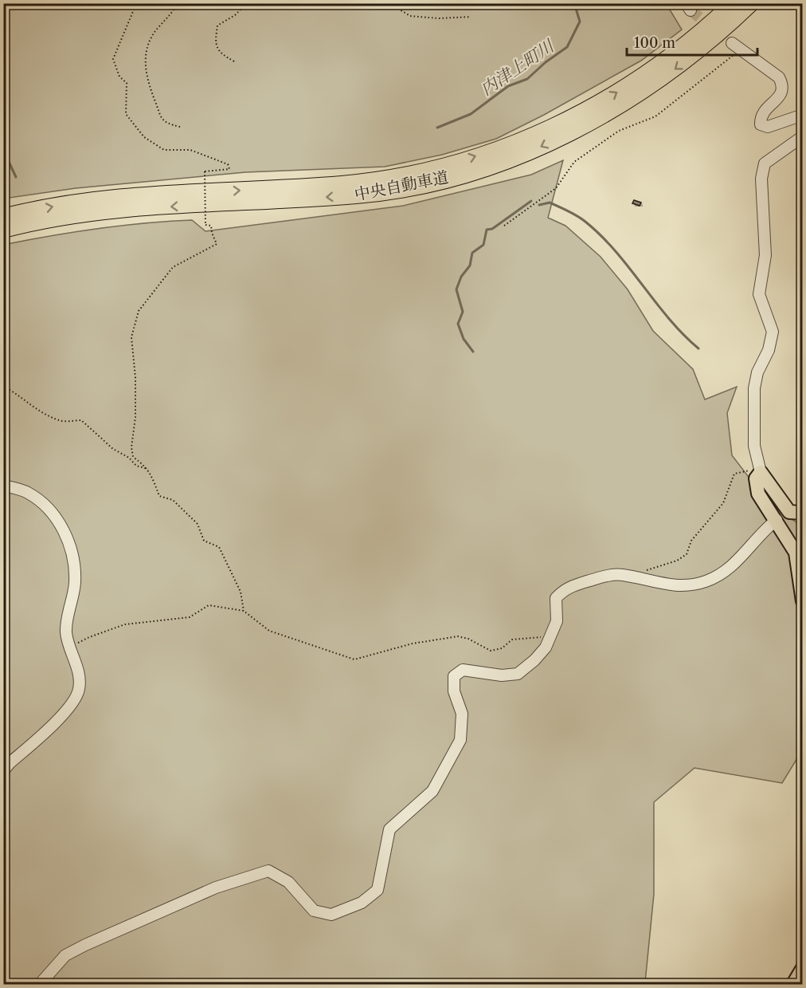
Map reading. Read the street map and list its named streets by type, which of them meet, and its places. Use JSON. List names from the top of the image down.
{
  "streets": {
    "highway": ["中央自動車道"]
  },
  "water": ["内津上町川"],
  "scale_bar": "100 m"
}
